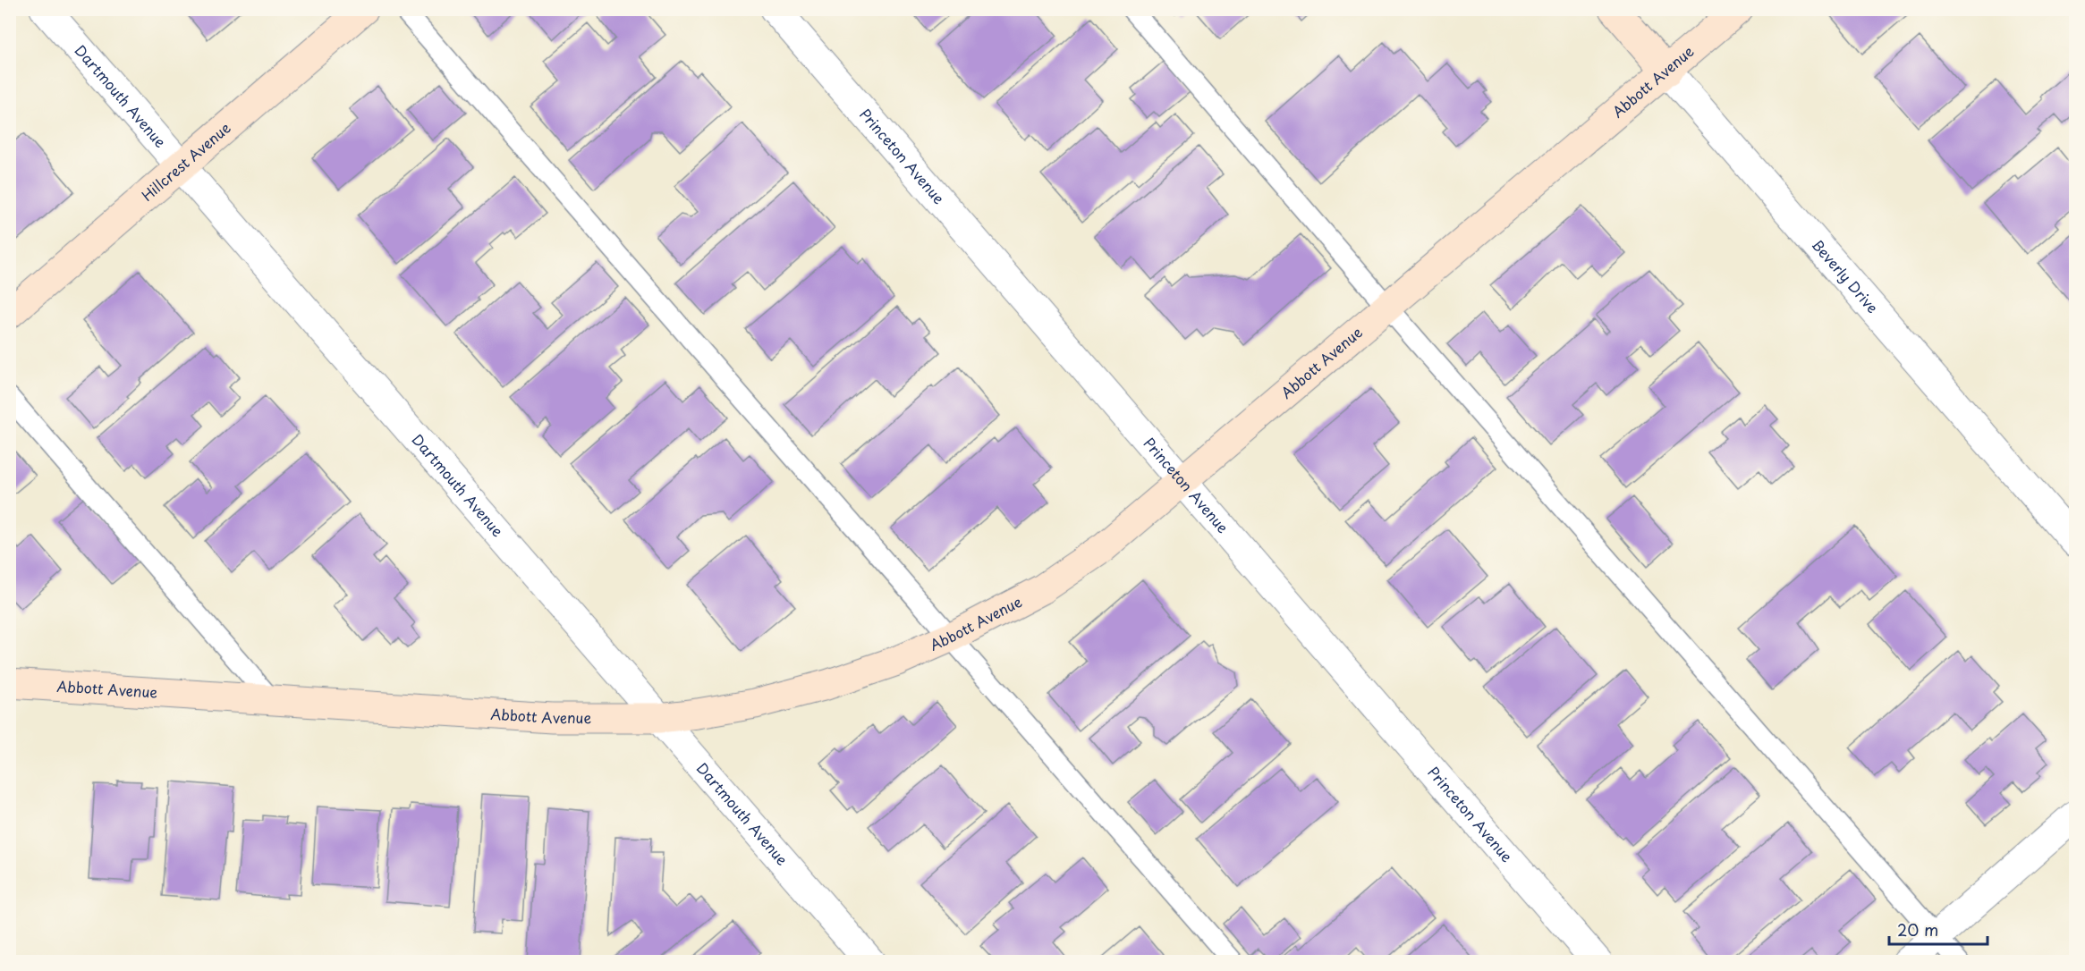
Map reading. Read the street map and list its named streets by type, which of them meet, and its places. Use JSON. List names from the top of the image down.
{
  "streets": {
    "street": [
      "Abbott Avenue",
      "Dartmouth Avenue",
      "Princeton Avenue",
      "Hillcrest Avenue",
      "Beverly Drive"
    ]
  },
  "crossings": [
    ["Abbott Avenue", "Dartmouth Avenue"],
    ["Abbott Avenue", "Princeton Avenue"],
    ["Abbott Avenue", "Beverly Drive"],
    ["Dartmouth Avenue", "Hillcrest Avenue"]
  ],
  "scale_bar": "20 m"
}
